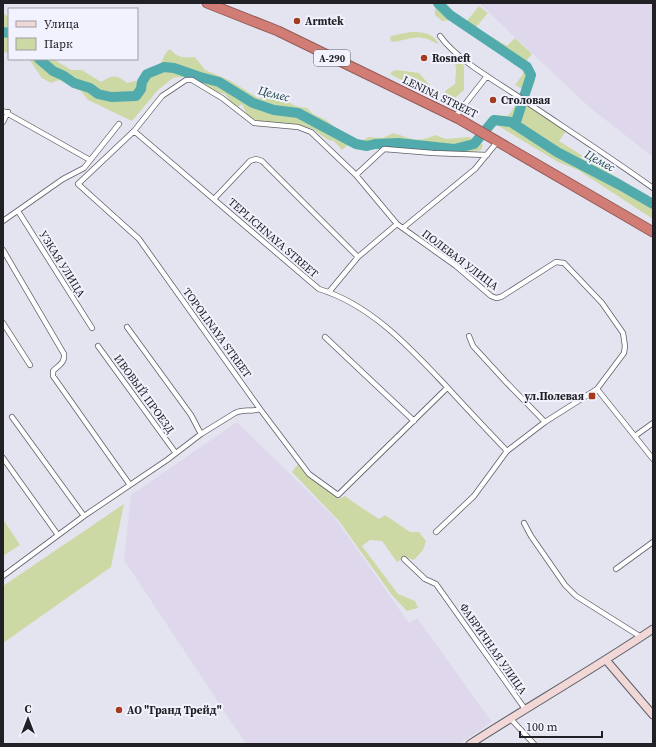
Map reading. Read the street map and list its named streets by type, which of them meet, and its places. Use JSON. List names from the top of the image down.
{
  "streets": {
    "highway": ["А-290", "LENINA STREET"],
    "street": [
      "TEPLICHNAYA STREET",
      "ПОЛЕВАЯ УЛИЦА",
      "УЗКАЯ УЛИЦА",
      "TOPOLINAYA STREET",
      "ИВОВЫЙ ПРОЕЗД",
      "ФАБРИЧНАЯ УЛИЦА"
    ]
  },
  "crossings": [
    ["TEPLICHNAYA STREET", "ПОЛЕВАЯ УЛИЦА"],
    ["TEPLICHNAYA STREET", "TOPOLINAYA STREET"],
    ["ПОЛЕВАЯ УЛИЦА", "TOPOLINAYA STREET"]
  ],
  "water": ["Цемес"],
  "places": {
    "other": [
      "Armtek",
      "Rosneft",
      "Столовая",
      "АО \"Гранд Трейд\""
    ],
    "transit": ["ул.Полевая"]
  },
  "legend": ["Улица", "Парк"],
  "scale_bar": "100 m",
  "north": "top"
}
